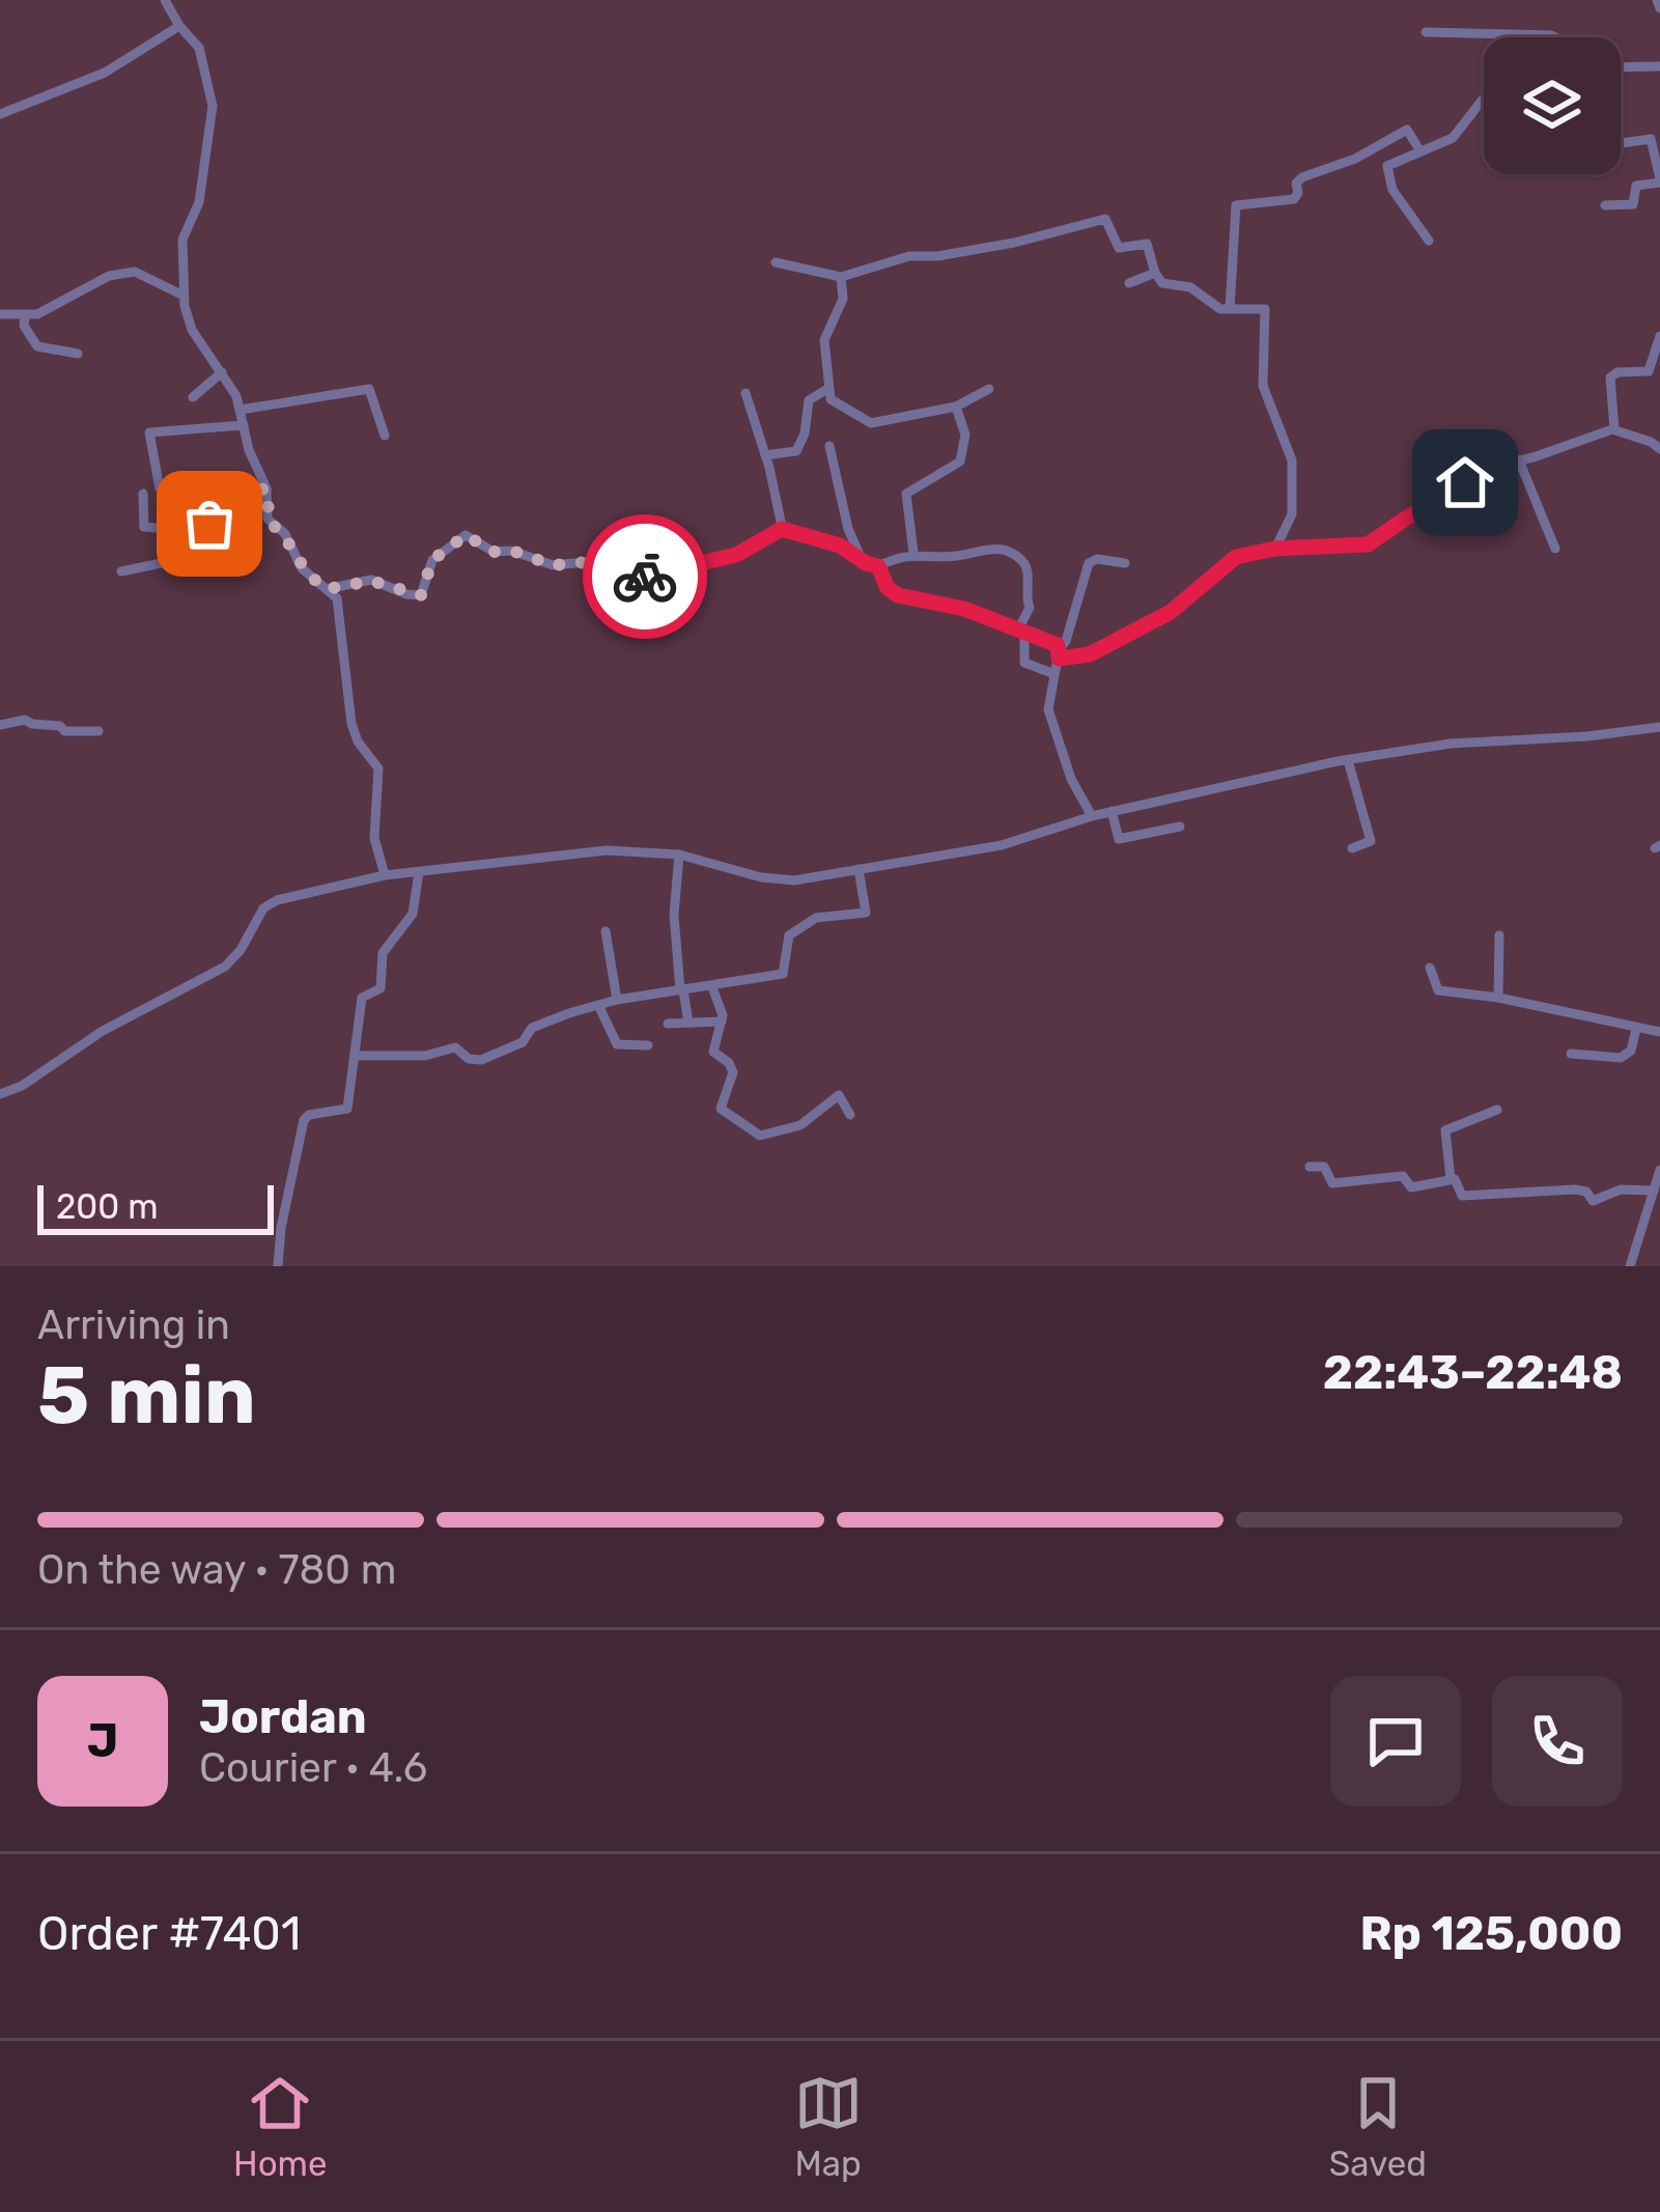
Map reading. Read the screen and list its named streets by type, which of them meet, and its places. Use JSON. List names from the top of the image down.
{
  "scale_bar": "200 m",
  "page": {
    "scale": "200 m",
    "heading": ["5 min", "Arriving in", "22:43–22:48"],
    "panel": [
      "Jordan",
      "Courier · 4.6",
      "Order #7401",
      "Rp 125,000"
    ],
    "bar": "On the way · 780 m",
    "round": "J",
    "tabs": ["Home", "Map", "Saved"]
  }
}
